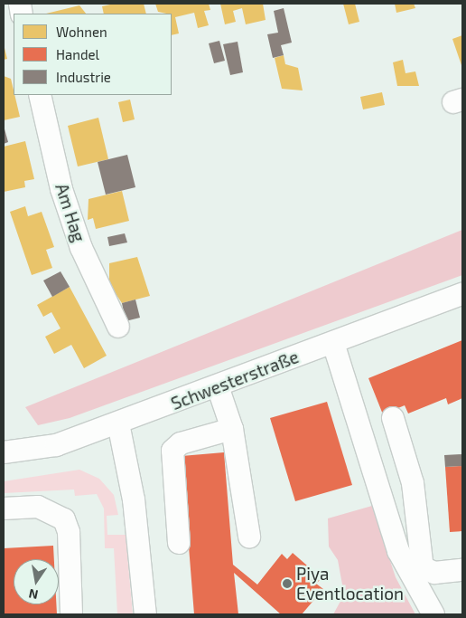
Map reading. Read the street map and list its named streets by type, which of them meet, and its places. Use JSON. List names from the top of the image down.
{
  "streets": {
    "street": ["Am Hag", "Schwesterstraße"]
  },
  "places": ["Piya Eventlocation"],
  "legend": ["Wohnen", "Handel", "Industrie"],
  "north": "bottom"
}
